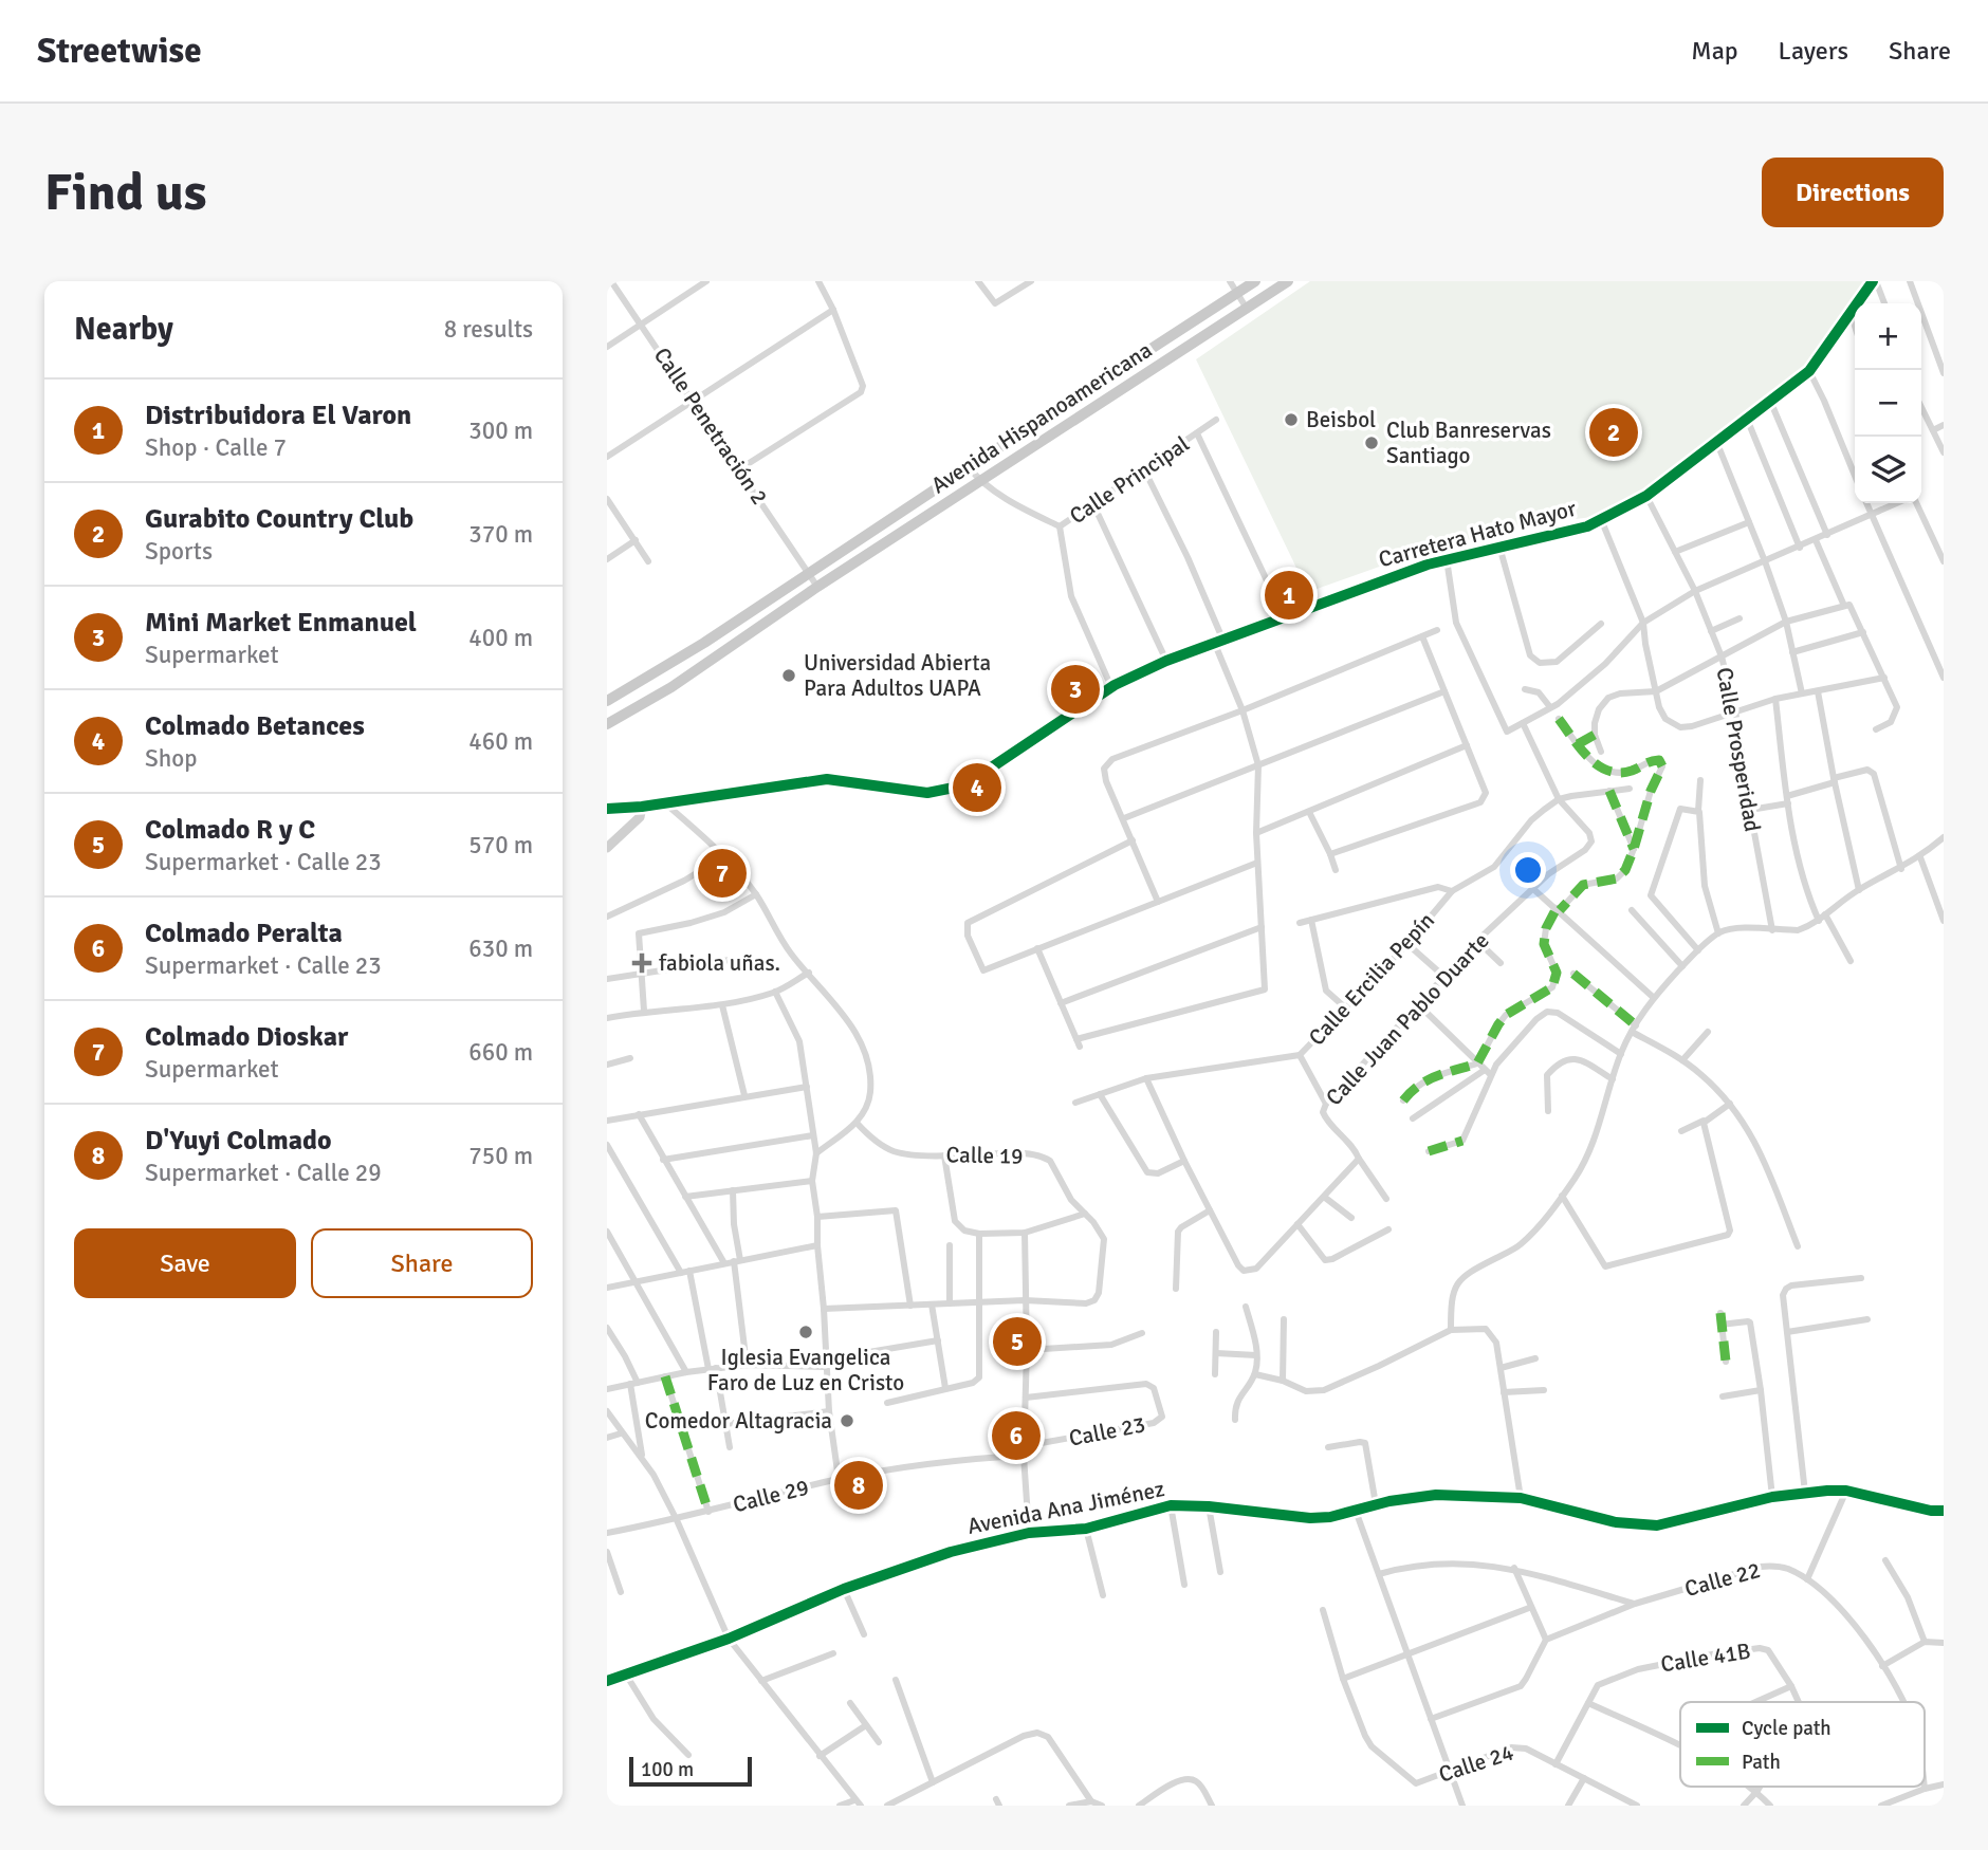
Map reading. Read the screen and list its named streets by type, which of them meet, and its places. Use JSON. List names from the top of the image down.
{
  "streets": {
    "main road": ["Avenida Hispanoamericana"],
    "street": [
      "Calle Penetración 2",
      "Calle Principal",
      "Carretera Hato Mayor",
      "Calle Prosperidad",
      "Calle Ercilia Pepín",
      "Calle Juan Pablo Duarte",
      "Calle 19",
      "Calle 23",
      "Calle 29",
      "Avenida Ana Jiménez",
      "Calle 22",
      "Calle 41B",
      "Calle 24"
    ]
  },
  "crossings": [
    ["Avenida Hispanoamericana", "Calle Penetración 2"],
    ["Avenida Hispanoamericana", "Calle Principal"],
    ["Carretera Hato Mayor", "Calle Prosperidad"],
    ["Calle Ercilia Pepín", "Calle Juan Pablo Duarte"],
    ["Calle 41B", "Calle 24"]
  ],
  "places": {
    "other": [
      "Beisbol",
      "Club Banreservas Santiago",
      "Universidad Abierta Para Adultos UAPA",
      "Iglesia Evangelica Faro de Luz en Cristo",
      "Comedor Altagracia"
    ],
    "health": ["fabiola uñas."]
  },
  "legend": ["Cycle path", "Path"],
  "scale_bar": "100 m",
  "page": {
    "header": "Streetwise",
    "nav": ["Map", "Layers", "Share"],
    "buttons": [
      "Directions",
      ["Save", "Share"]
    ],
    "title": "Find us",
    "heading": ["Nearby", "8 results"],
    "map_buttons": ["+", "−"],
    "list": [
      {
        "mark": "1",
        "name": "Distribuidora El Varon",
        "note": "Shop · Calle 7",
        "value": "300 m"
      },
      {
        "mark": "2",
        "name": "Gurabito Country Club",
        "note": "Sports",
        "value": "370 m"
      },
      {
        "mark": "3",
        "name": "Mini Market Enmanuel",
        "note": "Supermarket",
        "value": "400 m"
      },
      {
        "mark": "4",
        "name": "Colmado Betances",
        "note": "Shop",
        "value": "460 m"
      },
      {
        "mark": "5",
        "name": "Colmado R y C",
        "note": "Supermarket · Calle 23",
        "value": "570 m"
      },
      {
        "mark": "6",
        "name": "Colmado Peralta",
        "note": "Supermarket · Calle 23",
        "value": "630 m"
      },
      {
        "mark": "7",
        "name": "Colmado Dioskar",
        "note": "Supermarket",
        "value": "660 m"
      },
      {
        "mark": "8",
        "name": "D'Yuyi Colmado",
        "note": "Supermarket · Calle 29",
        "value": "750 m"
      }
    ],
    "pins": [
      "2",
      "1",
      "3",
      "4",
      "7",
      "5",
      "6",
      "8"
    ],
    "scale": "100 m"
  }
}
